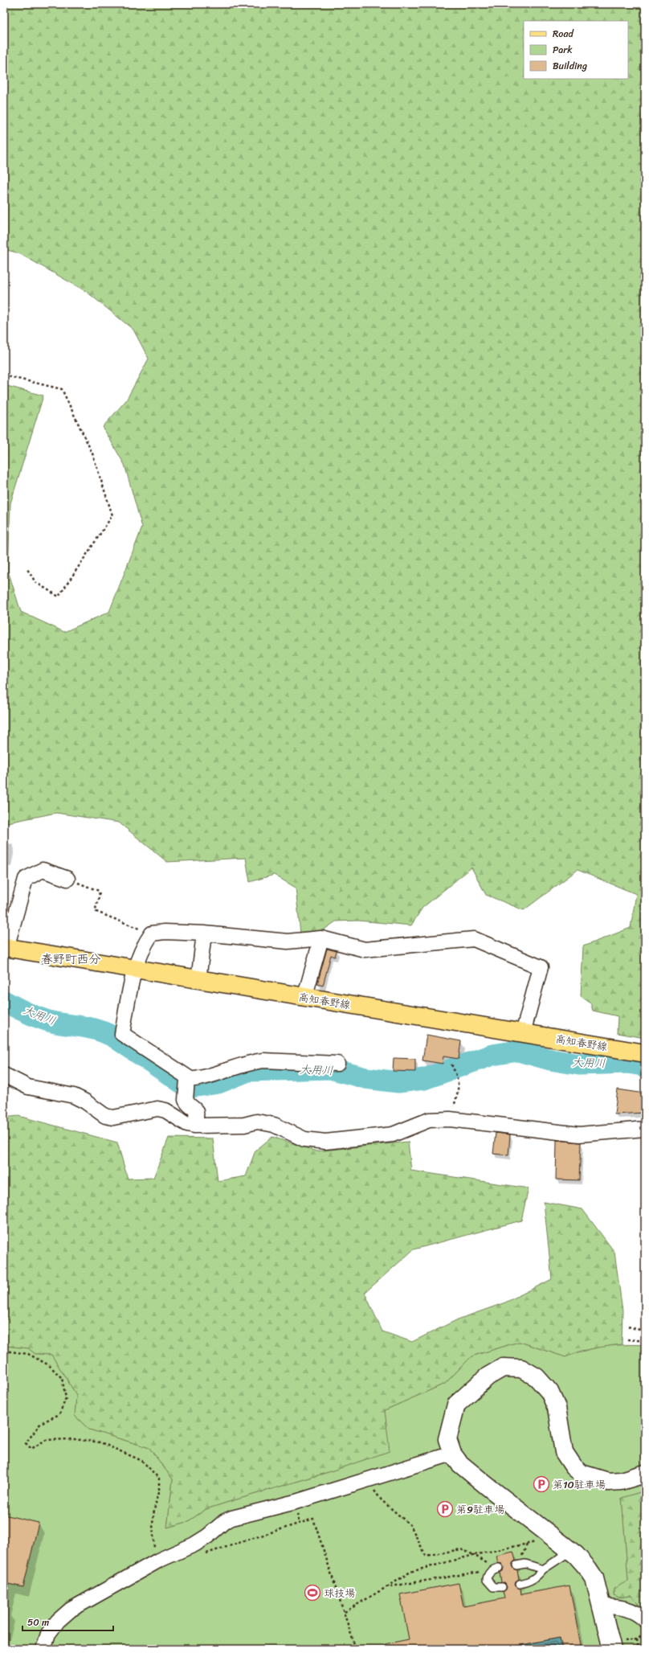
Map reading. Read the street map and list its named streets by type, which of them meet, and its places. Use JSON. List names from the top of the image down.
{
  "streets": {
    "main road": ["高知春野線"]
  },
  "districts": ["春野町西分"],
  "water": ["大用川"],
  "places": {
    "parking": ["第10駐車場", "第9駐車場"],
    "sports": ["球技場"]
  },
  "legend": ["Road", "Park", "Building"],
  "scale_bar": "50 m"
}
